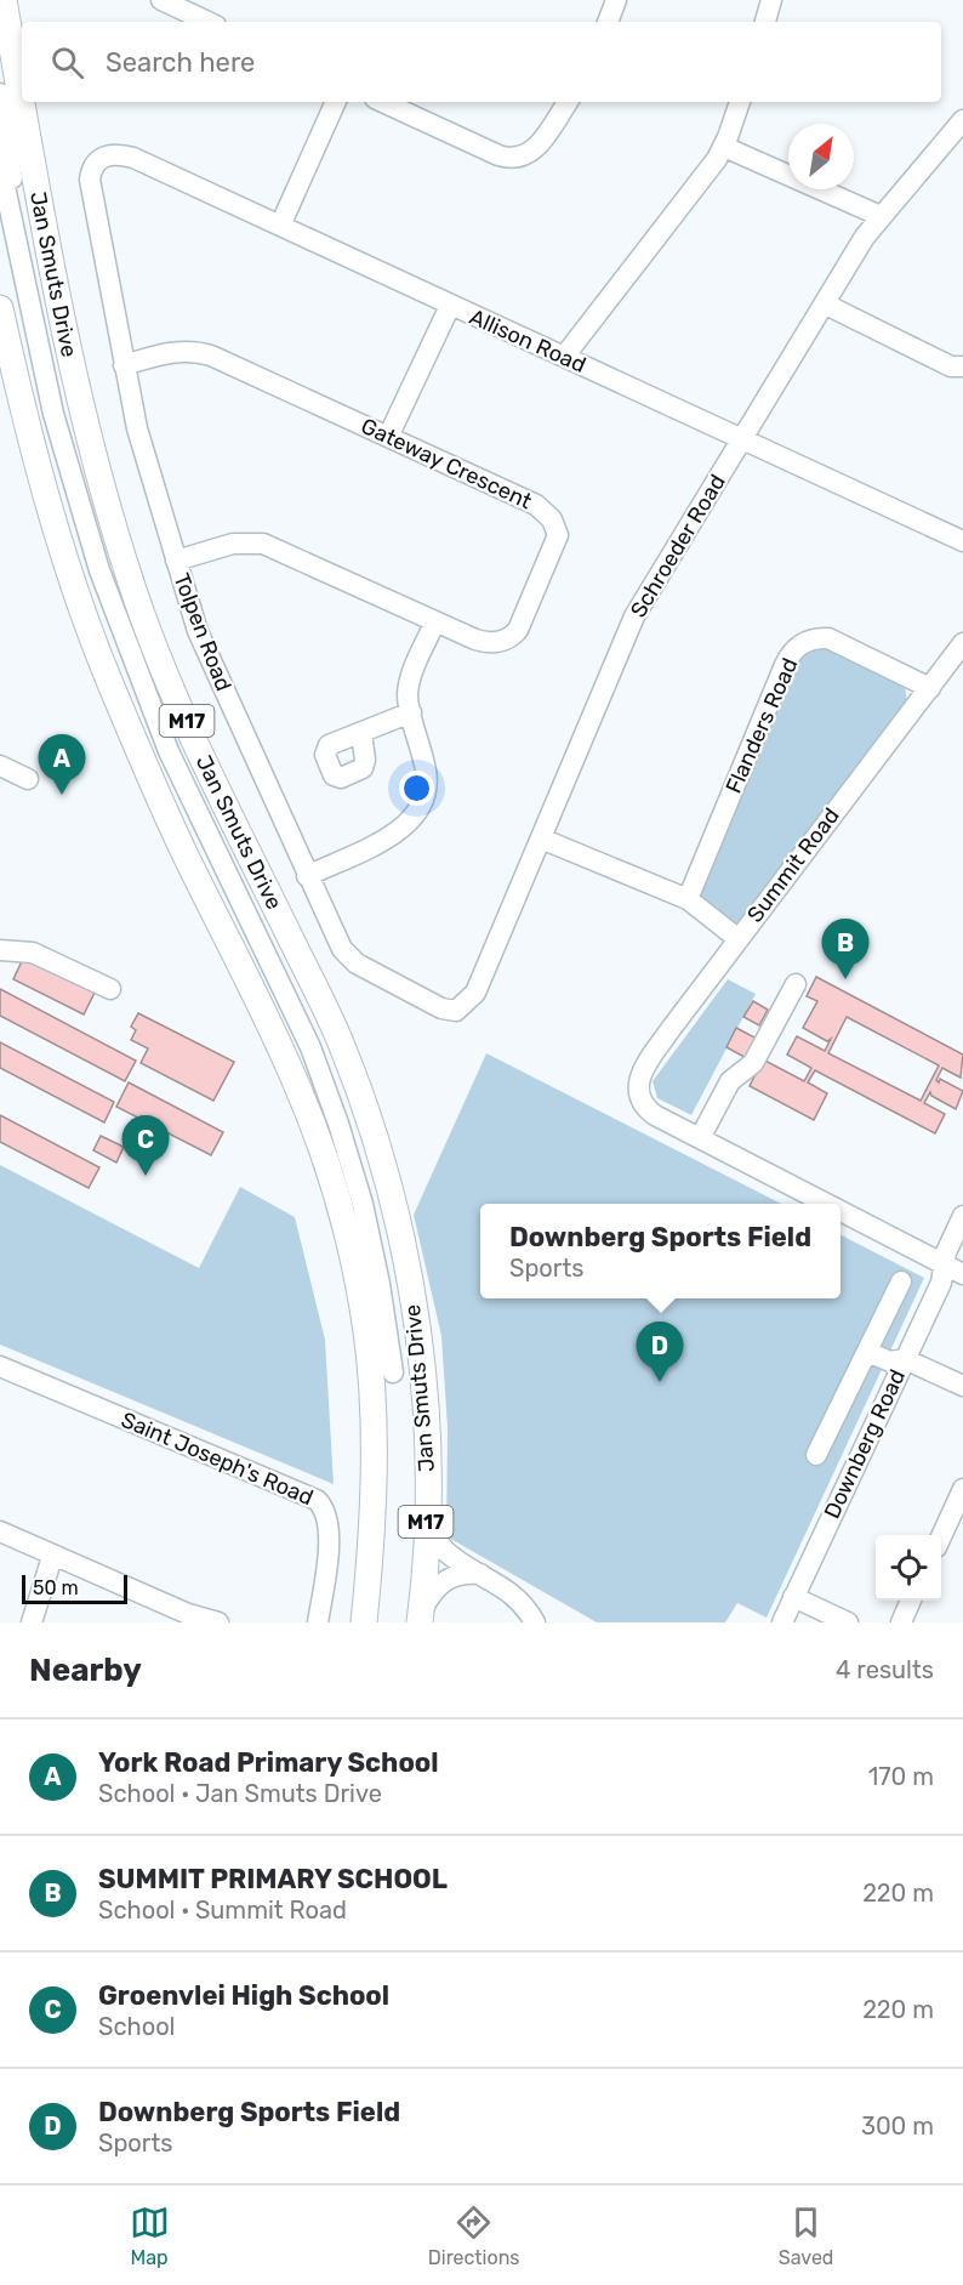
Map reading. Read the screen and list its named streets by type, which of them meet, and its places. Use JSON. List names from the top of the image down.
{
  "streets": {
    "main road": ["Jan Smuts Drive", "M17"],
    "street": [
      "Allison Road",
      "Gateway Crescent",
      "Schroeder Road",
      "Tolpen Road",
      "Flanders Road",
      "Summit Road",
      "Downberg Road",
      "Saint Joseph's Road"
    ]
  },
  "crossings": [
    ["Allison Road", "Schroeder Road"],
    ["Allison Road", "Tolpen Road"],
    ["Gateway Crescent", "Tolpen Road"],
    ["Schroeder Road", "Tolpen Road"],
    ["Flanders Road", "Summit Road"]
  ],
  "scale_bar": "50 m",
  "north": "top right",
  "page": {
    "search": "Search here",
    "pins": [
      "A",
      "B",
      "C",
      "D"
    ],
    "popup": ["Downberg Sports Field", "Sports"],
    "scale": "50 m",
    "heading": ["Nearby", "4 results"],
    "list": [
      {
        "mark": "A",
        "name": "York Road Primary School",
        "note": "School · Jan Smuts Drive",
        "value": "170 m"
      },
      {
        "mark": "B",
        "name": "SUMMIT PRIMARY SCHOOL",
        "note": "School · Summit Road",
        "value": "220 m"
      },
      {
        "mark": "C",
        "name": "Groenvlei High School",
        "note": "School",
        "value": "220 m"
      },
      {
        "mark": "D",
        "name": "Downberg Sports Field",
        "note": "Sports",
        "value": "300 m"
      }
    ],
    "nav": ["Map", "Directions", "Saved"]
  }
}
